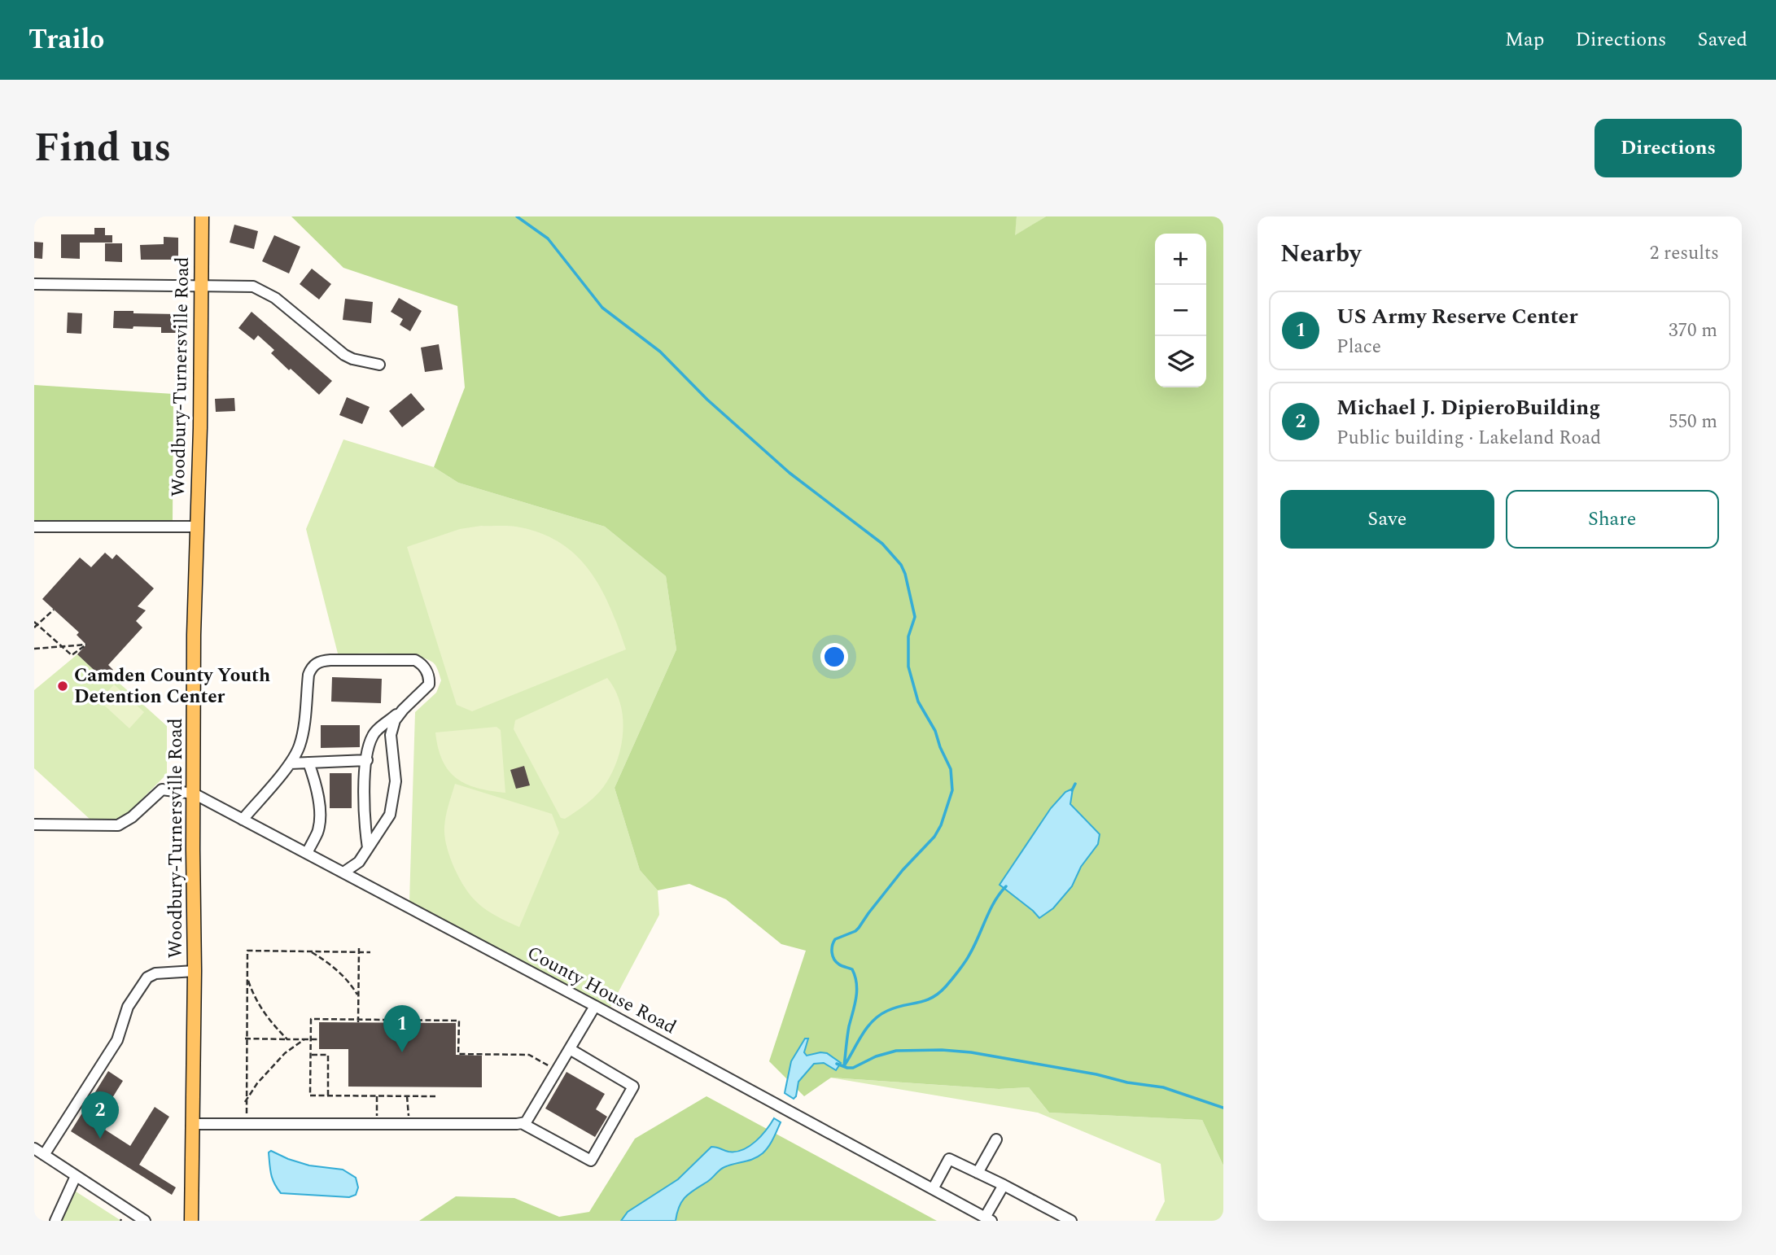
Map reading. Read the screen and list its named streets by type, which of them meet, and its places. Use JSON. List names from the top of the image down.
{
  "streets": {
    "main road": ["Woodbury-Turnersville Road"],
    "street": ["County House Road"]
  },
  "crossings": [
    ["Woodbury-Turnersville Road", "County House Road"]
  ],
  "places": ["Camden County Youth Detention Center"],
  "page": {
    "header": "Trailo",
    "nav": ["Map", "Directions", "Saved"],
    "title": "Find us",
    "buttons": [
      "Directions",
      ["Save", "Share"]
    ],
    "heading": ["Nearby", "2 results"],
    "map_buttons": ["+", "−"],
    "list": [
      {
        "mark": "1",
        "name": "US Army Reserve Center",
        "note": "Place",
        "value": "370 m"
      },
      {
        "mark": "2",
        "name": "Michael J. DipieroBuilding",
        "note": "Public building · Lakeland Road",
        "value": "550 m"
      }
    ],
    "pins": ["1", "2"]
  }
}
